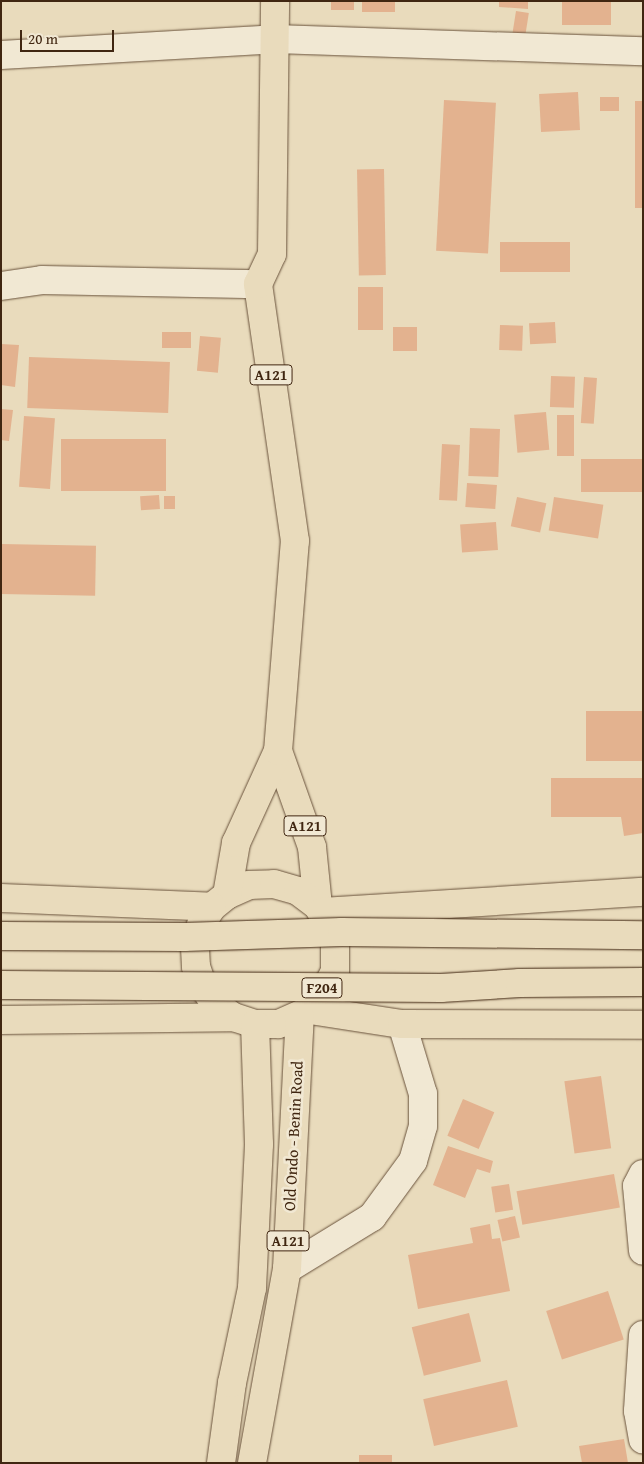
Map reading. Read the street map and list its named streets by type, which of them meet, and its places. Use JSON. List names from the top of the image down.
{
  "streets": {
    "main road": ["A121", "F204", "Old Ondo - Benin Road"]
  },
  "crossings": [
    ["A121", "Old Ondo - Benin Road"]
  ],
  "scale_bar": "20 m"
}
